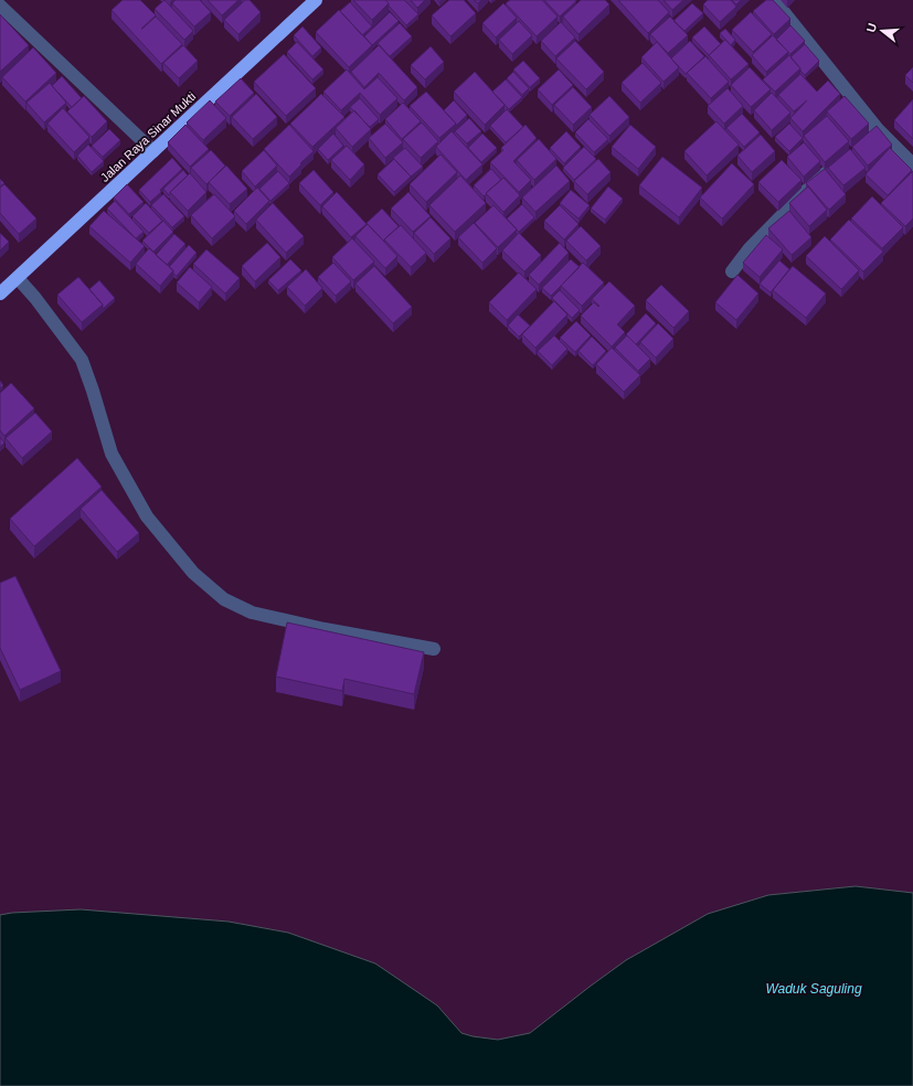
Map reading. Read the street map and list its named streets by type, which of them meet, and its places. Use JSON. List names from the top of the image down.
{
  "streets": {
    "highway": ["Jalan Raya Sinar Mukti"]
  },
  "water": ["Waduk Saguling"],
  "north": "left"
}
